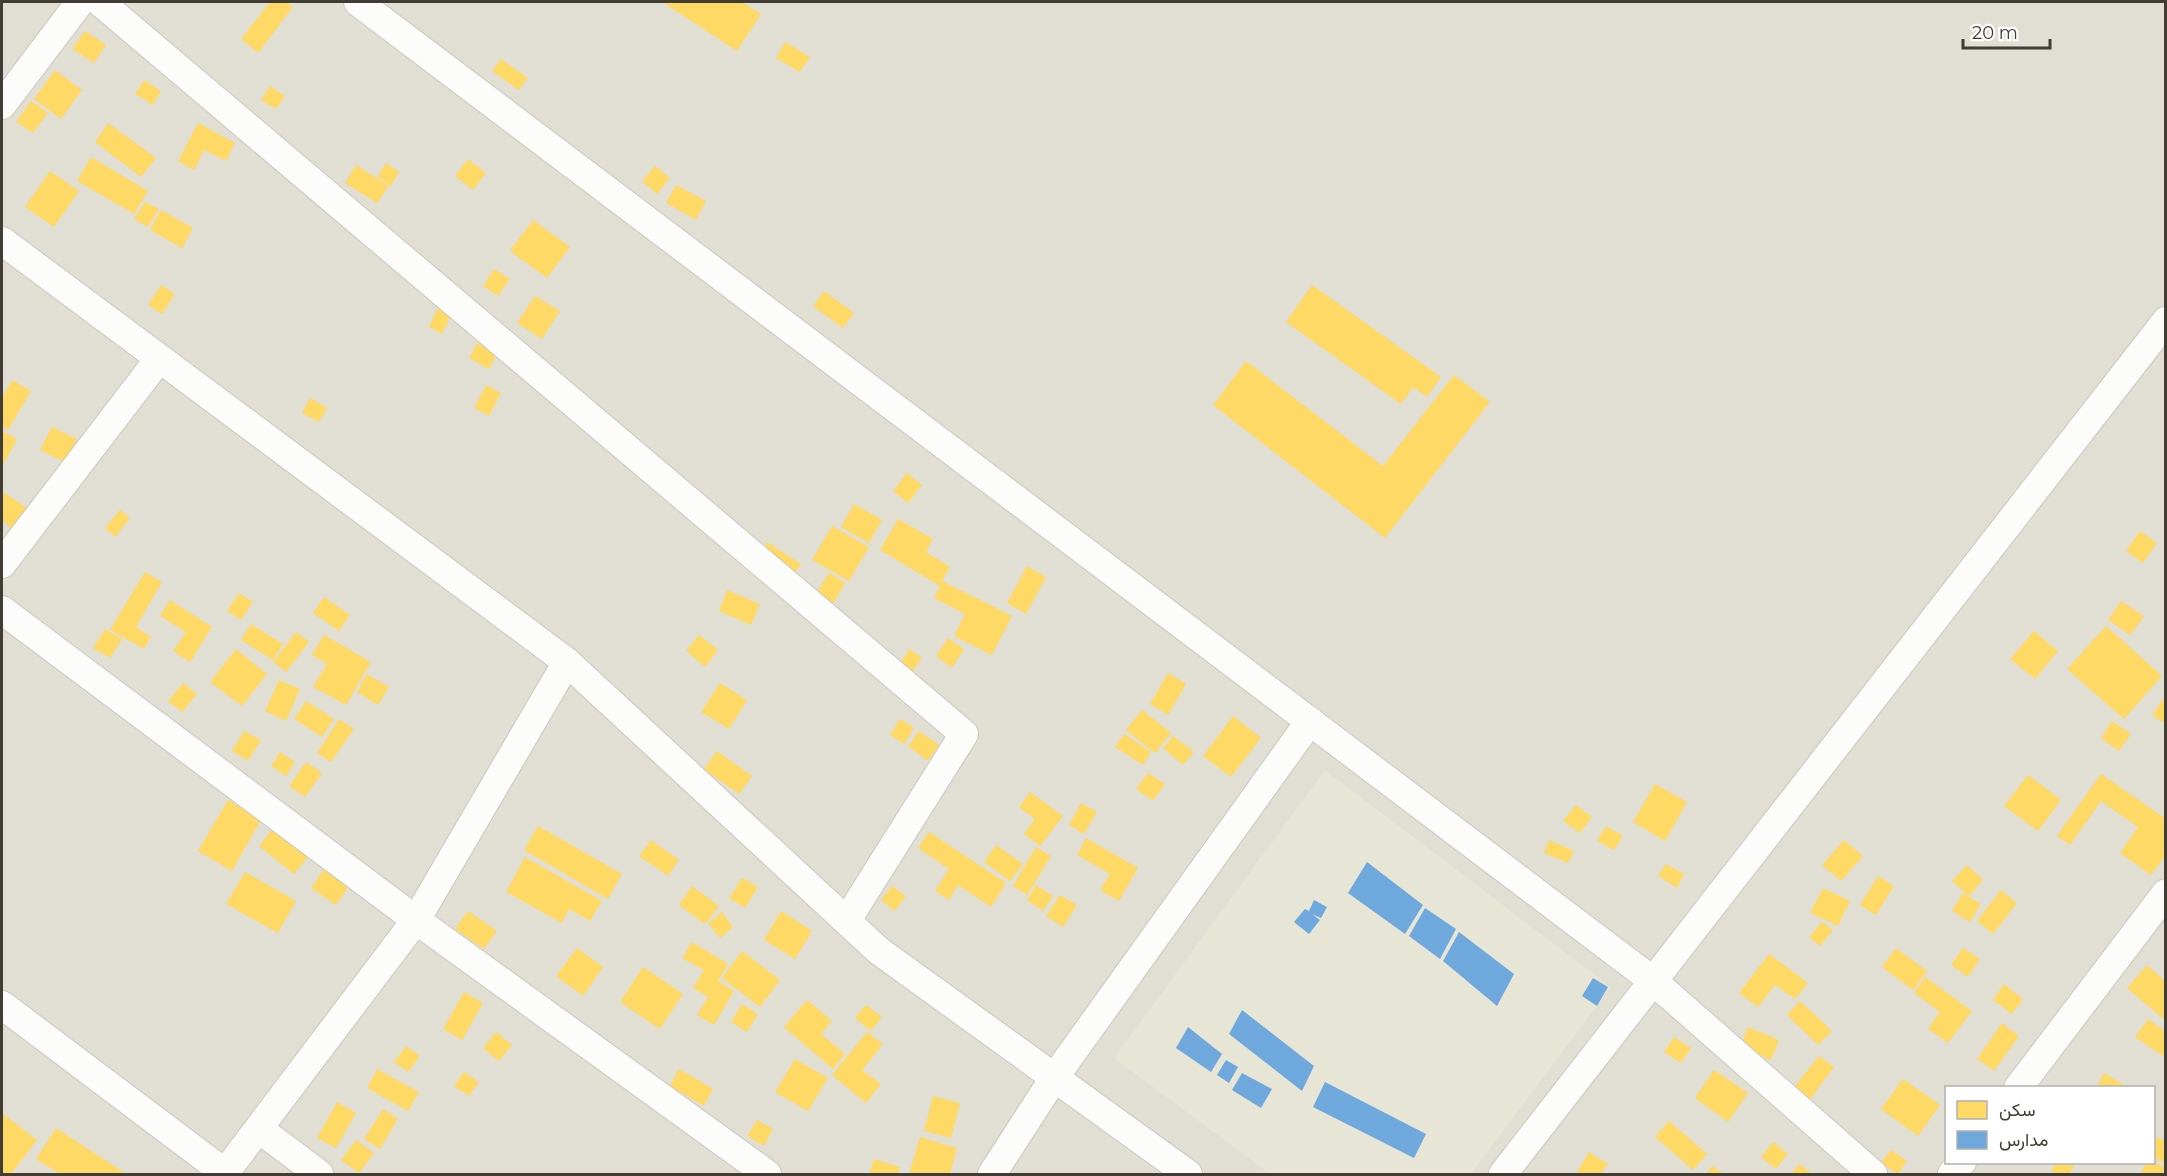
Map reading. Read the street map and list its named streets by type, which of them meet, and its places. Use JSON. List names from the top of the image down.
{
  "legend": ["سكن", "مدارس"],
  "scale_bar": "20 m"
}
